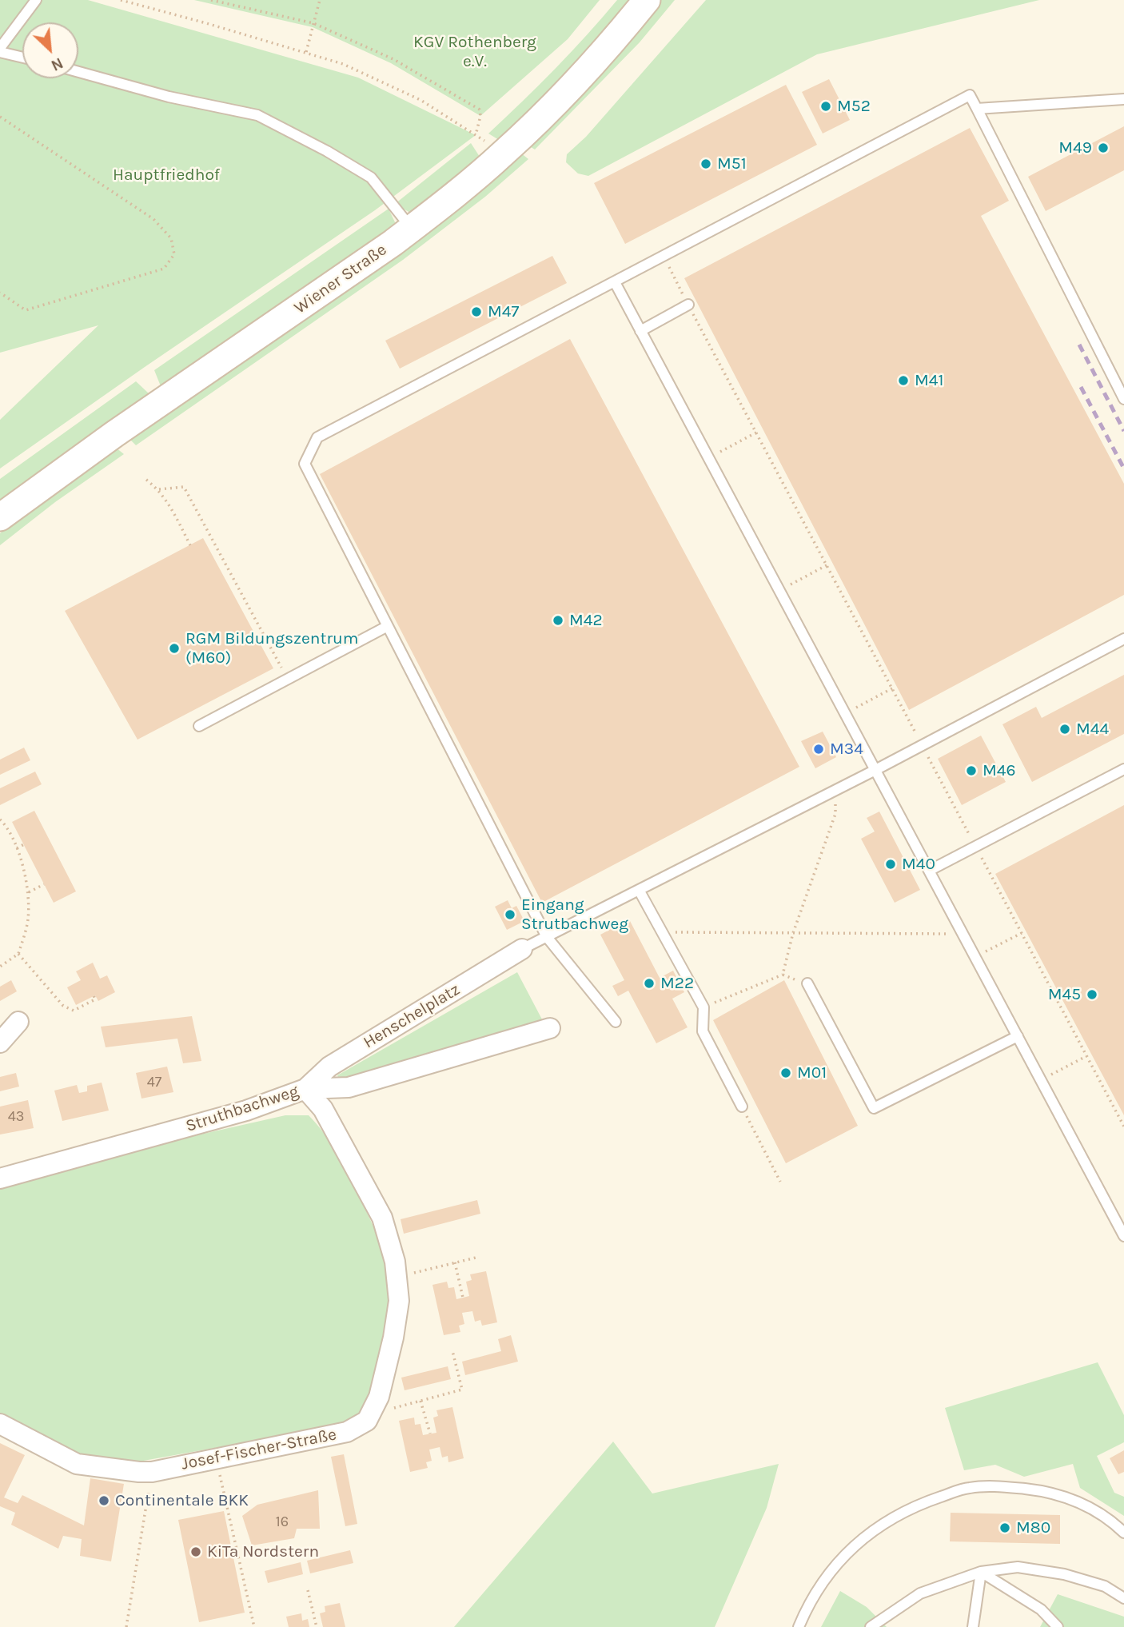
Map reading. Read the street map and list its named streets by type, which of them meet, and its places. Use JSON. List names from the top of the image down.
{
  "streets": {
    "main road": ["Wiener Straße"],
    "street": ["Henschelplatz", "Struthbachweg", "Josef-Fischer-Straße"]
  },
  "crossings": [
    ["Henschelplatz", "Struthbachweg"],
    ["Henschelplatz", "Josef-Fischer-Straße"],
    ["Struthbachweg", "Josef-Fischer-Straße"]
  ],
  "parks": ["KGV Rothenberg e.V.", "Hauptfriedhof"],
  "places": [
    "M52",
    "M49",
    "M51",
    "M47",
    "M41",
    "M42",
    "RGM Bildungszentrum (M60)",
    "M44",
    "M34",
    "M46",
    "M40",
    "Eingang Strutbachweg",
    "M22",
    "M45",
    "M01",
    "Continentale BKK",
    "M80",
    "KiTa Nordstern"
  ],
  "house_numbers": ["47", "43", "16"],
  "north": "bottom right"
}
